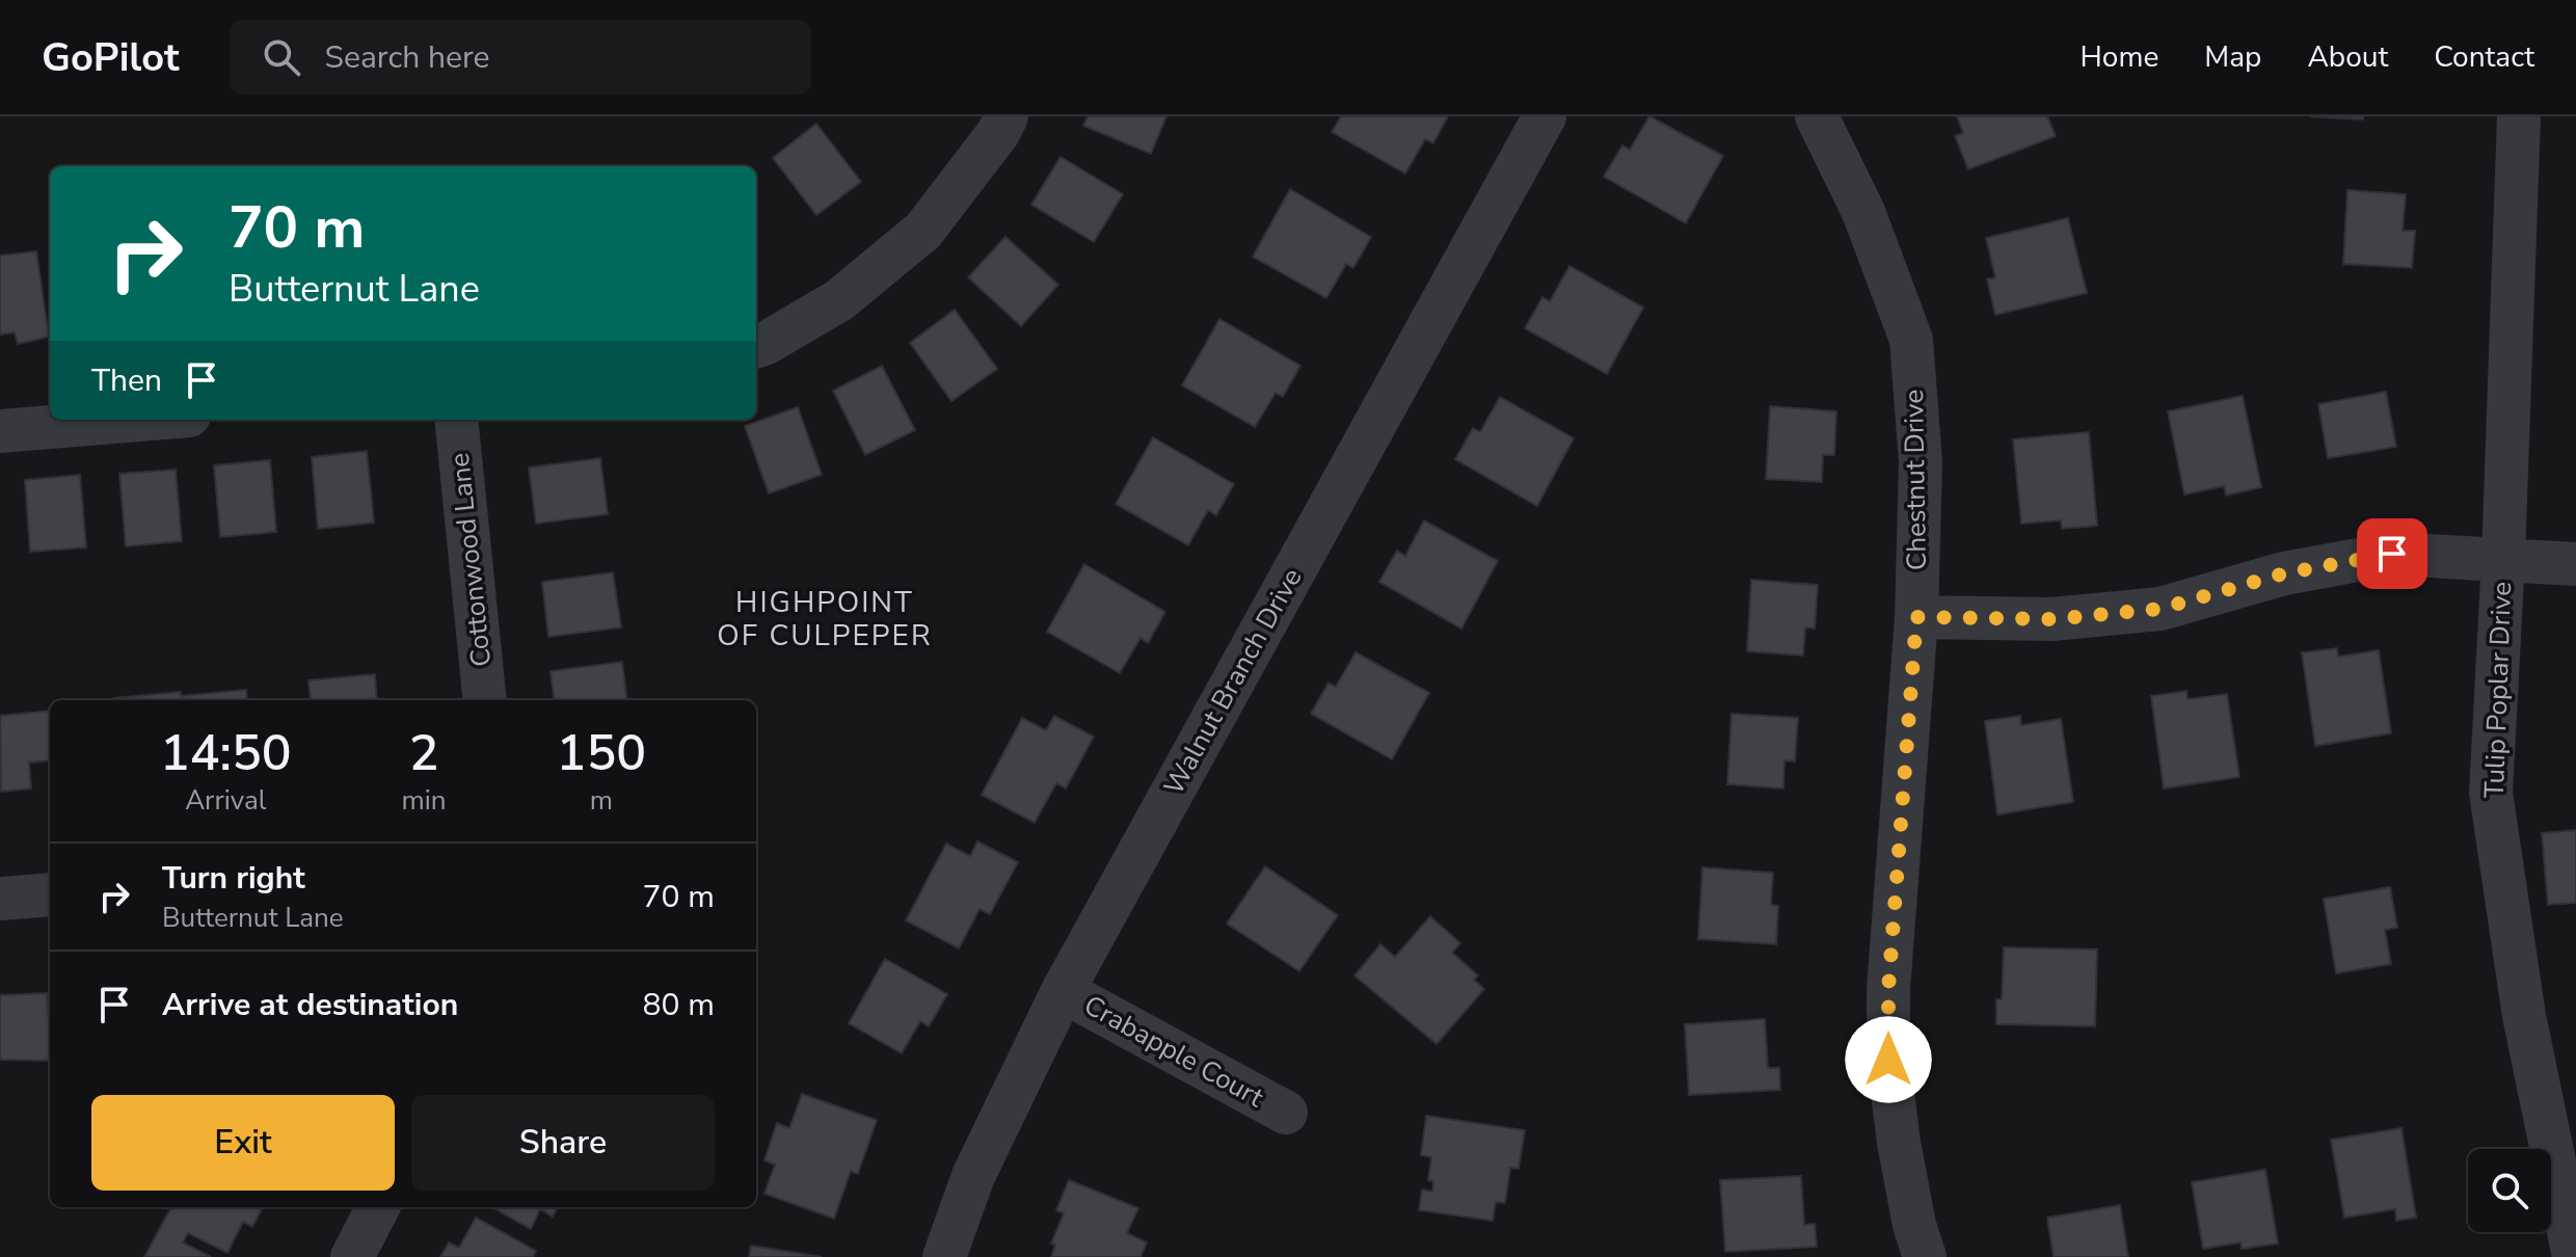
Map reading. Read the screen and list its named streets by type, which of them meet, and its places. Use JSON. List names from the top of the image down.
{
  "streets": {
    "street": [
      "Chestnut Drive",
      "Cottonwood Lane",
      "Walnut Branch Drive",
      "Tulip Poplar Drive",
      "Crabapple Court"
    ]
  },
  "crossings": [
    ["Walnut Branch Drive", "Crabapple Court"]
  ],
  "districts": ["HIGHPOINT OF CULPEPER"],
  "page": {
    "header": "GoPilot",
    "search": "Search here",
    "nav": [
      "Home",
      "Map",
      "About",
      "Contact"
    ],
    "turn": ["70 m", "Butternut Lane"],
    "then": "Then",
    "eta": [
      "14:50",
      "Arrival",
      "2",
      "min",
      "150",
      "m"
    ],
    "list": [
      {
        "name": "Turn right",
        "note": "Butternut Lane",
        "value": "70 m"
      },
      {
        "name": "Arrive at destination",
        "value": "80 m"
      }
    ],
    "buttons": ["Exit", "Share"]
  }
}
